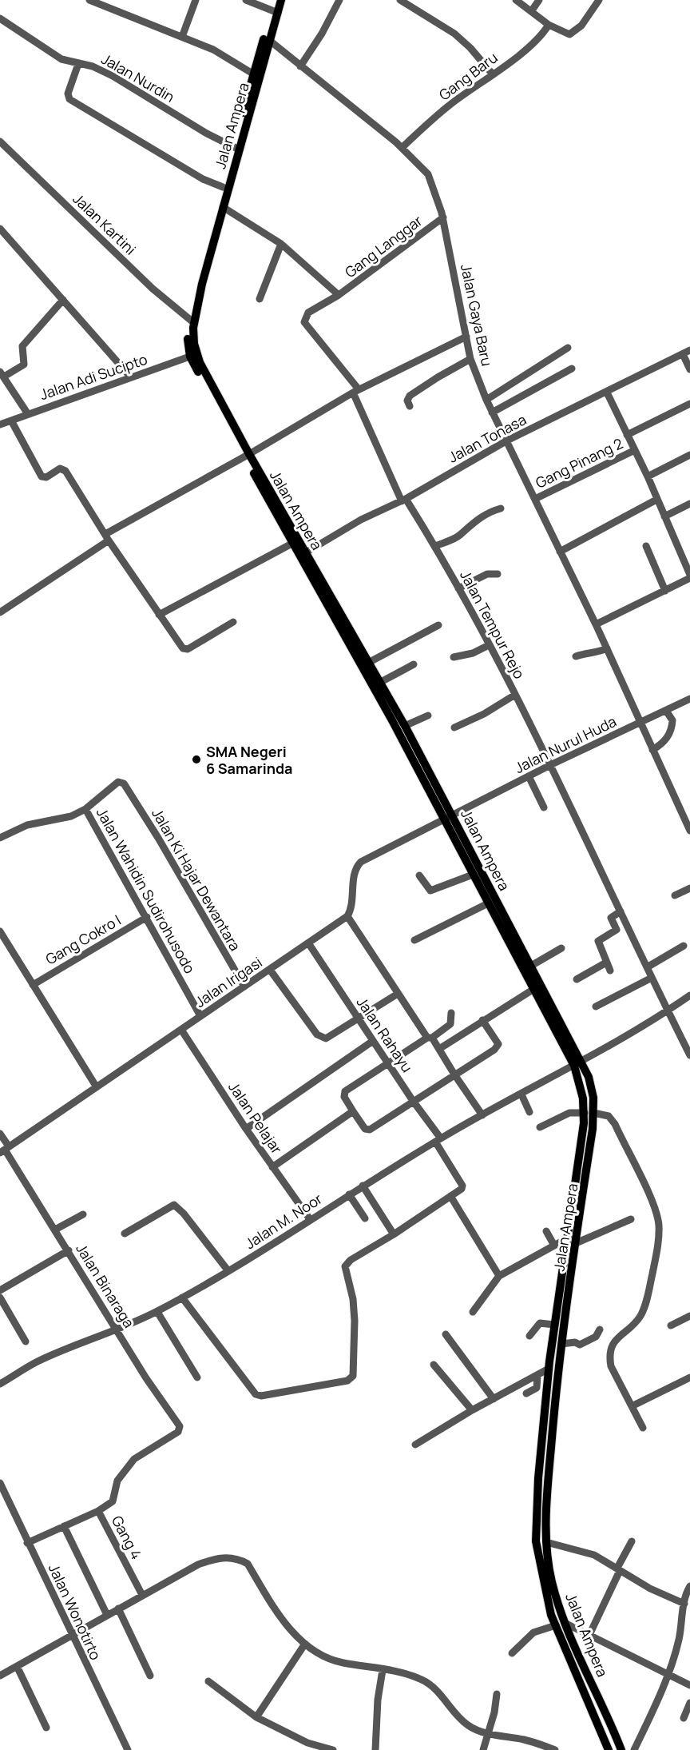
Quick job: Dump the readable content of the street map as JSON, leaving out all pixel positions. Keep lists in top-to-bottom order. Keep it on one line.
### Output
{"streets":{"main road":["Jalan Ampera"],"street":["Gang Baru","Jalan Nurdin","Jalan Kartini","Gang Langgar","Jalan Gaya Baru","Jalan Adi Sucipto","Jalan Tonasa","Gang Pinang 2","Jalan Tempur Rejo","Jalan Nurul Huda","Jalan Ki Hajar Dewantara","Jalan Wahidin Sudirohusodo","Gang Cokro I","Jalan Irigasi","Jalan Rahayu","Jalan Pelajar","Jalan M. Noor","Jalan Binaraga","Gang 4","Jalan Wonotirto"]},"crossings":[["Gang Baru","Jalan Gaya Baru"],["Jalan Nurdin","Jalan Ampera"],["Jalan Ampera","Jalan Kartini"],["Jalan Ampera","Jalan Gaya Baru"],["Jalan Ampera","Jalan Adi Sucipto"],["Jalan Ampera","Jalan Tonasa"],["Jalan Ampera","Jalan Nurul Huda"],["Jalan Ampera","Jalan M. Noor"],["Gang Langgar","Jalan Gaya Baru"],["Gang Langgar","Jalan Tempur Rejo"],["Jalan Gaya Baru","Jalan Tonasa"],["Jalan Gaya Baru","Gang Pinang 2"],["Jalan Gaya Baru","Jalan Nurul Huda"],["Jalan Tonasa","Jalan Tempur Rejo"],["Jalan Tempur Rejo","Jalan Nurul Huda"],["Jalan Tempur Rejo","Jalan M. Noor"],["Jalan Ki Hajar Dewantara","Jalan Wahidin Sudirohusodo"],["Jalan Ki Hajar Dewantara","Jalan Irigasi"],["Jalan Wahidin Sudirohusodo","Gang Cokro I"],["Jalan Wahidin Sudirohusodo","Jalan Irigasi"],["Jalan Irigasi","Jalan Rahayu"],["Jalan Irigasi","Jalan Pelajar"],["Jalan Irigasi","Jalan Binaraga"],["Jalan Rahayu","Jalan M. Noor"],["Jalan Pelajar","Jalan M. Noor"],["Jalan M. Noor","Jalan Binaraga"],["Jalan Binaraga","Gang 4"],["Gang 4","Jalan Wonotirto"]],"places":["SMA Negeri 6 Samarinda"]}
